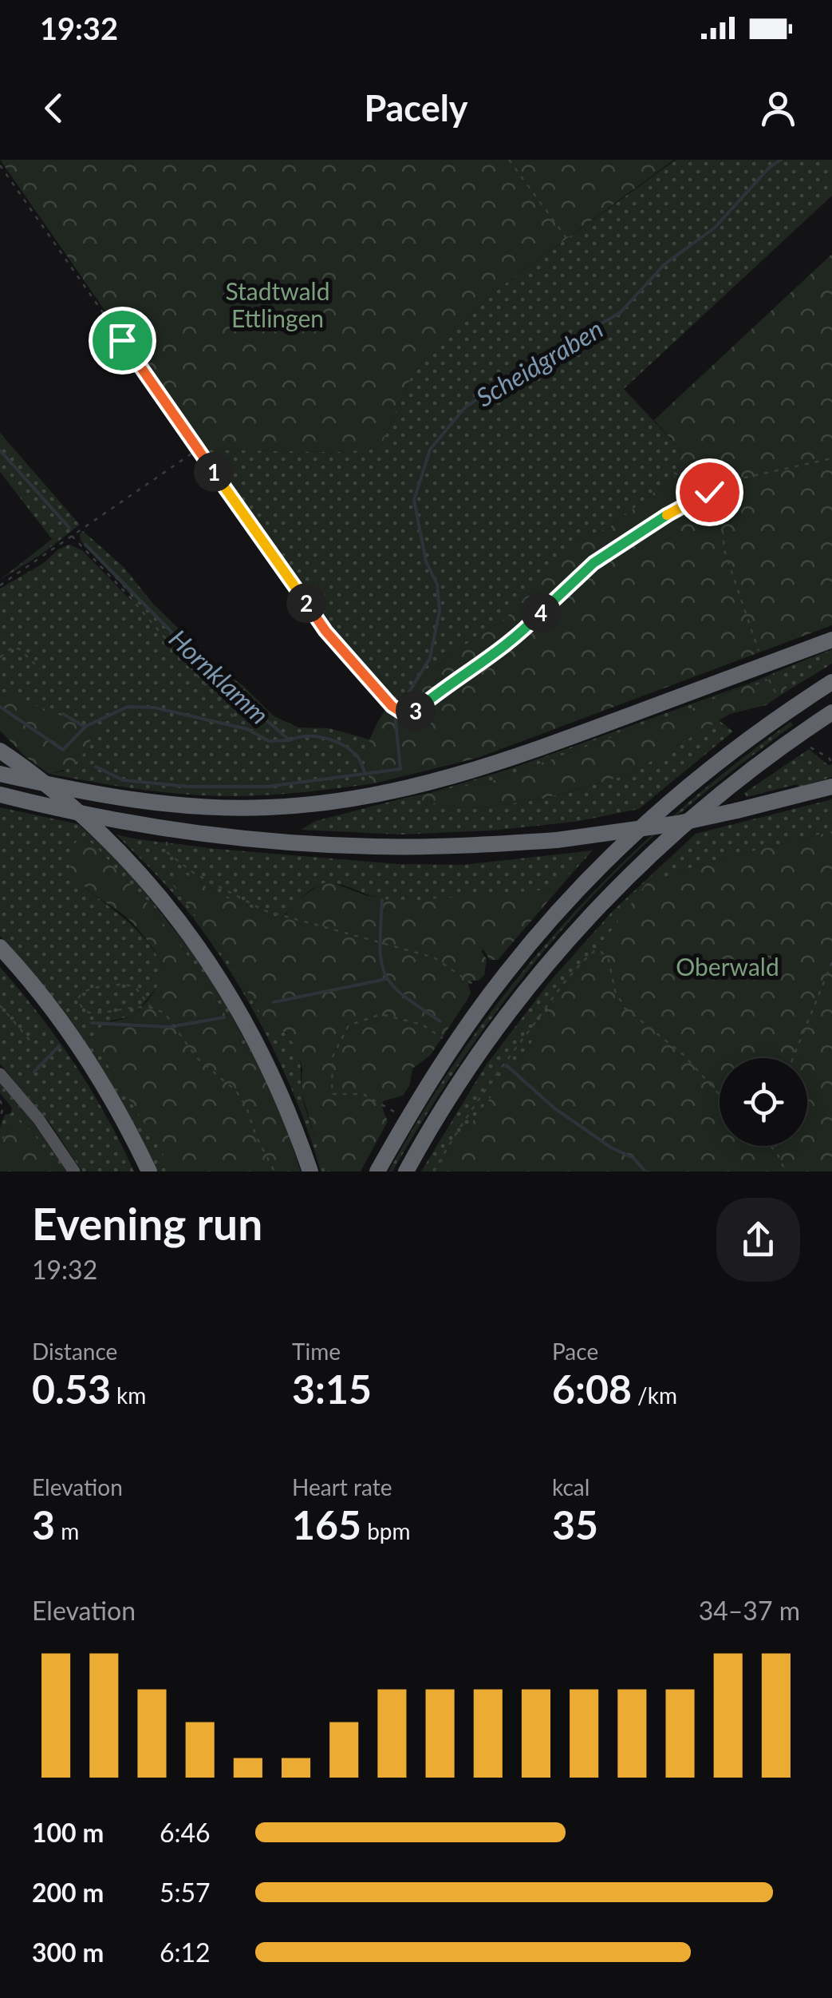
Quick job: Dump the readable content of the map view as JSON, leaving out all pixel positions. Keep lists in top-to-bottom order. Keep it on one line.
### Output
{"water":["Scheidgraben","Hornklamm"],"parks":["Stadtwald Ettlingen","Oberwald"],"page":{"status":"19:32","header":"Pacely","pins":["1","2","4","3"],"heading":["Evening run","19:32"],"stats":[["Distance","0.53 km"],["Time","3:15"],["Pace","6:08 /km"],["Elevation","3 m"],["Heart rate","165 bpm"],["kcal","35"]],"chart":["Elevation","34–37 m"],"list":[{"name":"100 m","note":"6:46"},{"name":"200 m","note":"5:57"},{"name":"300 m","note":"6:12"}]}}
